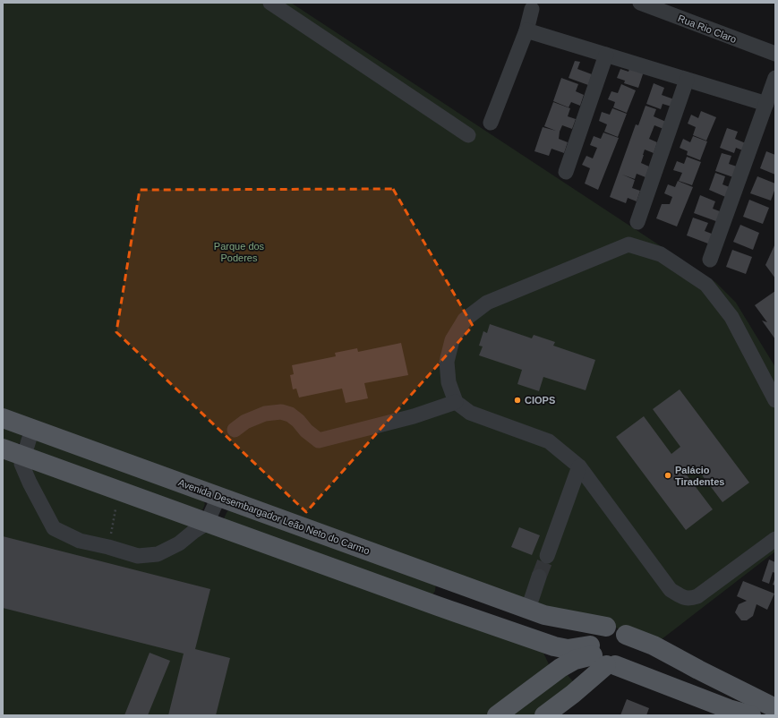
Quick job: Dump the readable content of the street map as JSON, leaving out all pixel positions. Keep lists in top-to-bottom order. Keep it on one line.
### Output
{"streets":{"main road":["Avenida Desembargador Leão Neto do Carmo"],"street":["Rua Rio Claro"]},"parks":["Parque dos Poderes"],"places":["CIOPS","Palácio Tiradentes"]}
